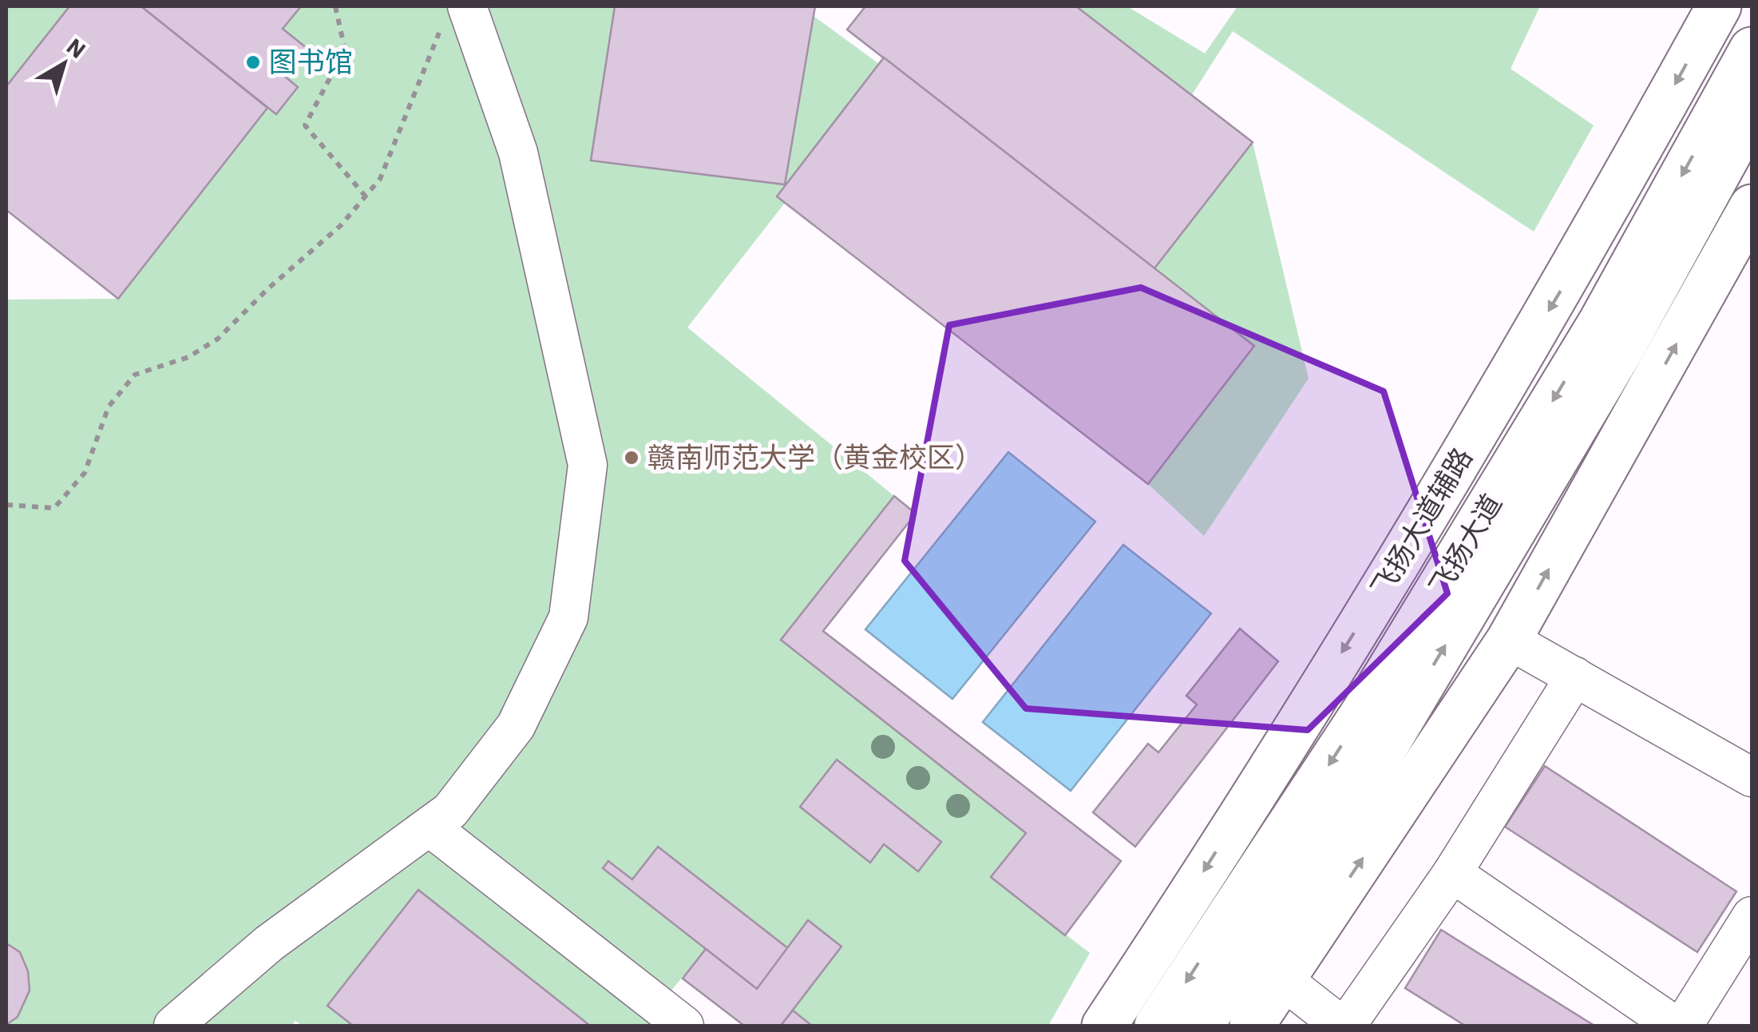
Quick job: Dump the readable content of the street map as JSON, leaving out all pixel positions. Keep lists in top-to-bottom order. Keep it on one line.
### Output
{"streets":{"street":["飞扬大道辅路","飞扬大道"]},"places":["图书馆","赣南师范大学（黄金校区）"],"north":"top right"}
